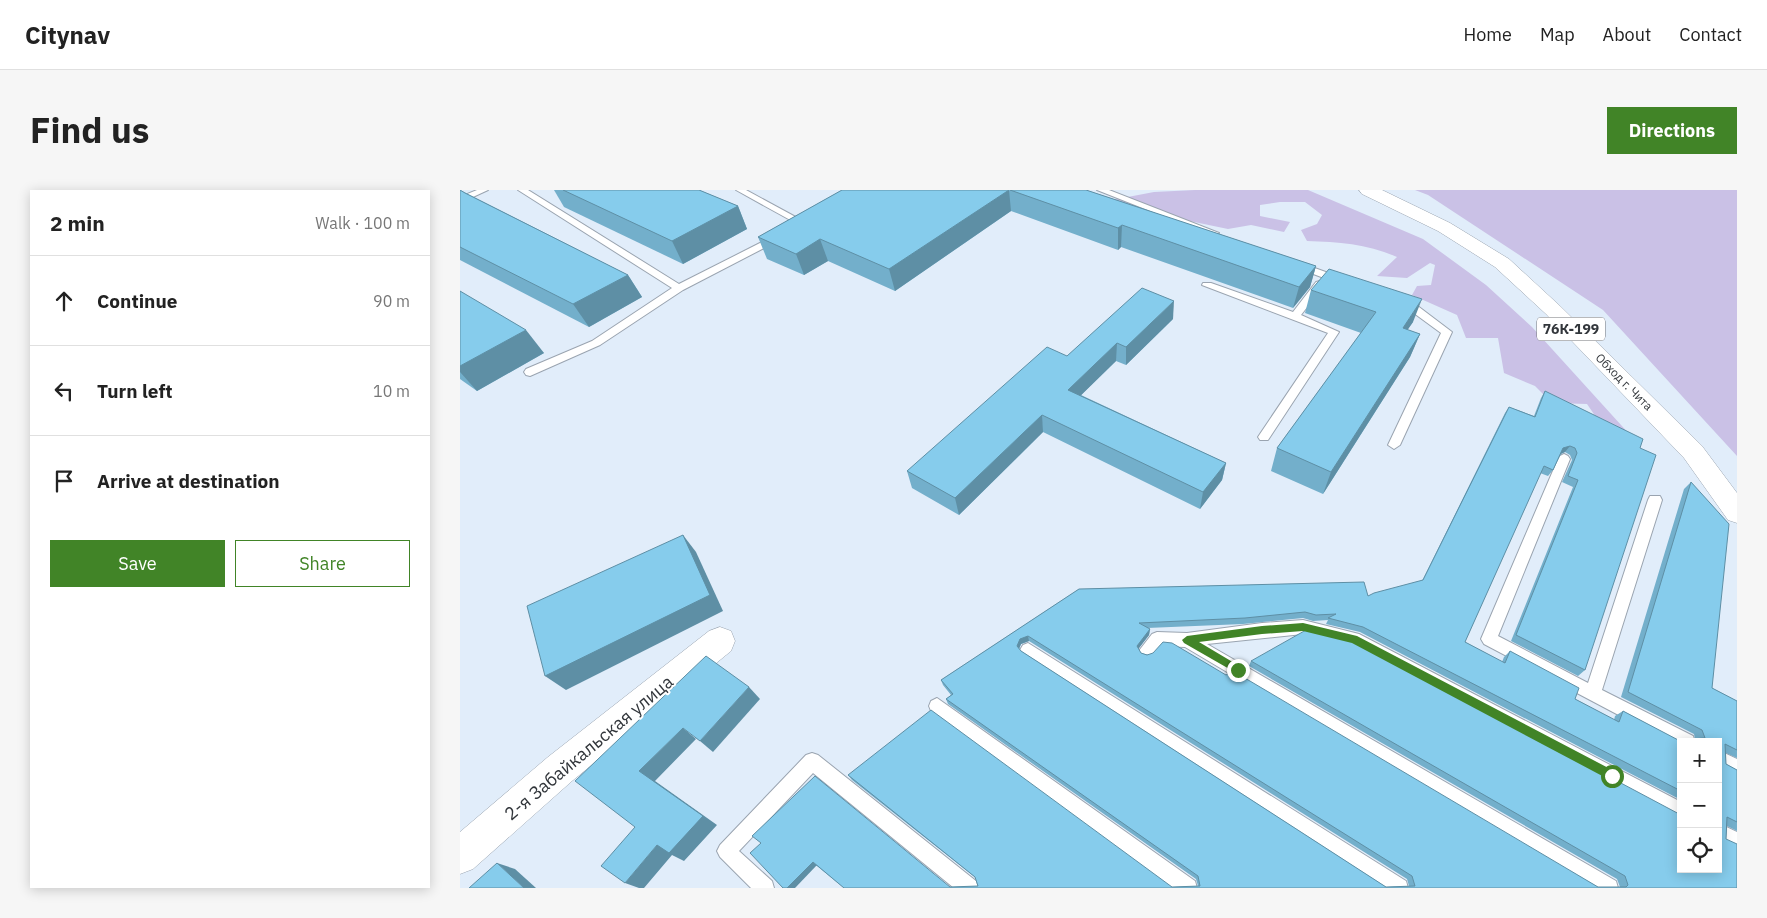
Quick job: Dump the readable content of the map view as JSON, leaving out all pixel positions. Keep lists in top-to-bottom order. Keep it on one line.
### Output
{"streets":{"main road":["76К-199","Обход г. Чита","2-я Забайкальская улица"]},"page":{"header":"Citynav","nav":["Home","Map","About","Contact"],"title":"Find us","buttons":["Directions",["Save","Share"]],"heading":["2 min","Walk · 100 m"],"list":[["Continue","90 m"],["Turn left","10 m"],"Arrive at destination"],"map_buttons":["+","−"]}}
